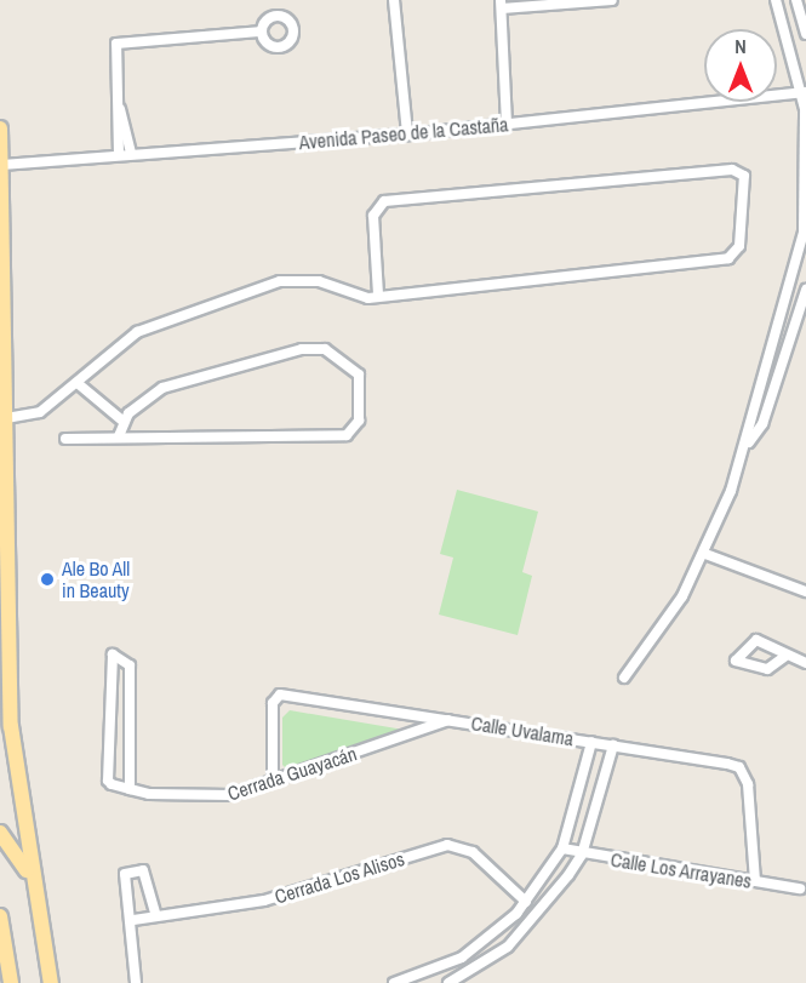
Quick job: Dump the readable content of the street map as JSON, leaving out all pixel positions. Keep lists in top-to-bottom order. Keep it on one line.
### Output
{"streets":{"street":["Avenida Paseo de la Castaña","Calle Uvalama","Cerrada Guayacán","Calle Los Arrayanes","Cerrada Los Alisos"]},"crossings":[["Calle Uvalama","Cerrada Guayacán"],["Calle Uvalama","Calle Los Arrayanes"]],"places":["Ale Bo All in Beauty"],"north":"top"}
